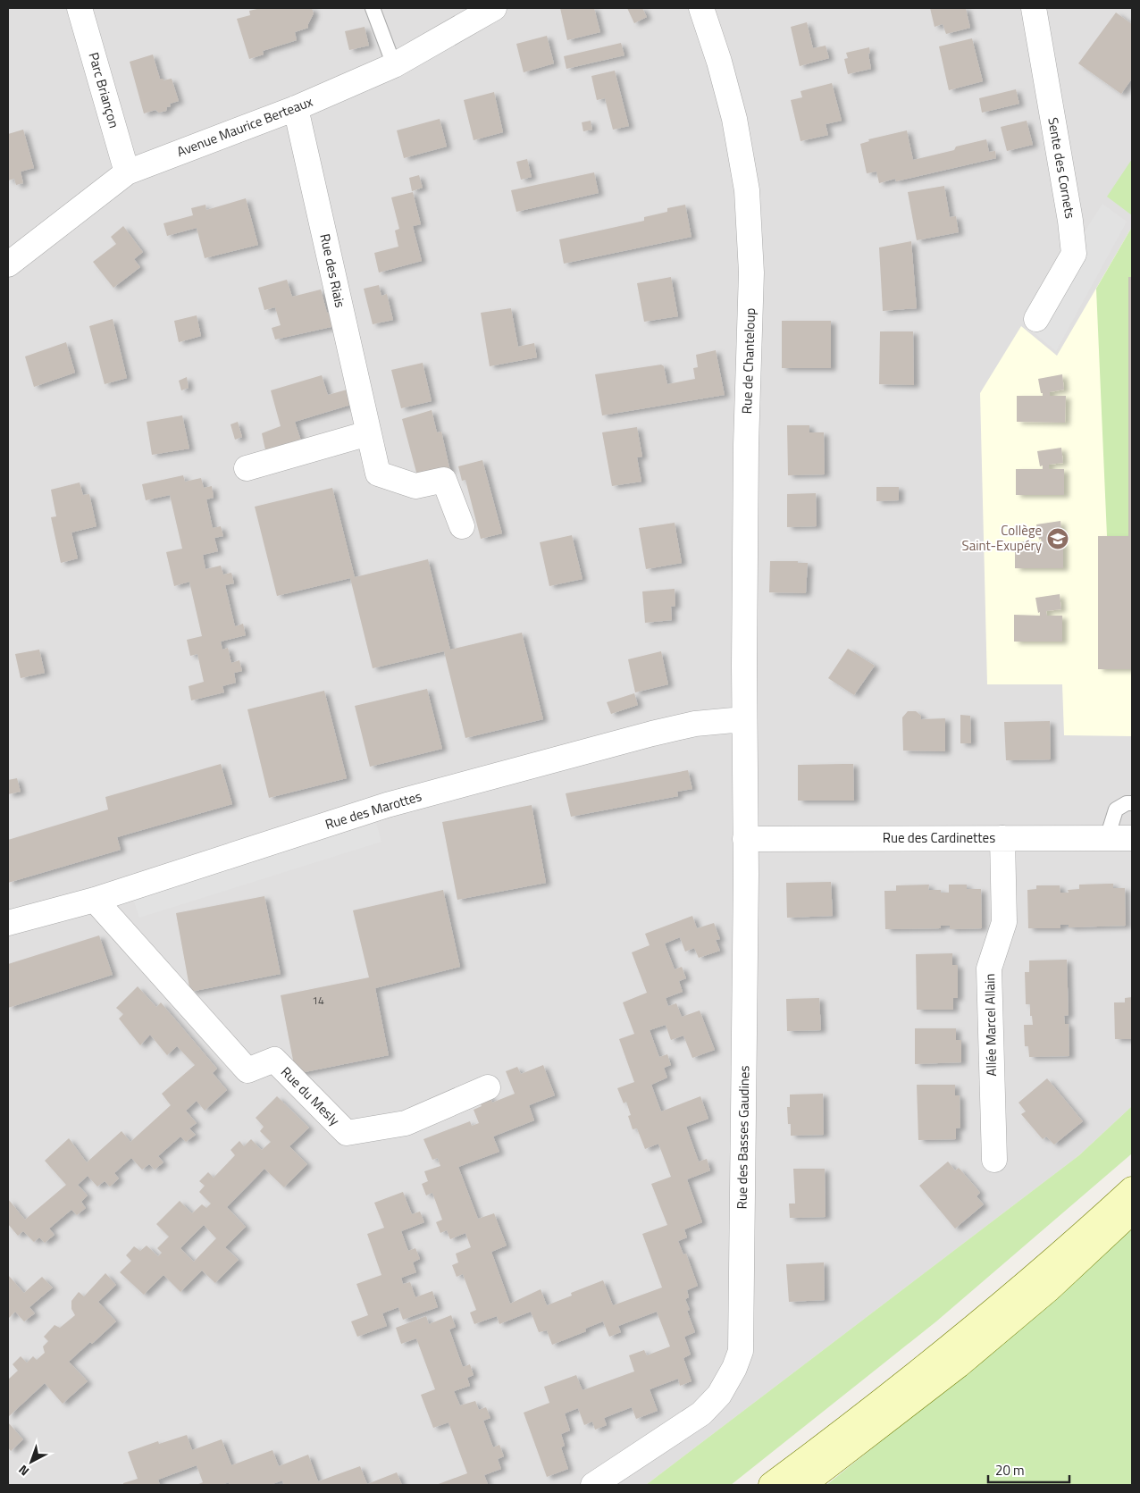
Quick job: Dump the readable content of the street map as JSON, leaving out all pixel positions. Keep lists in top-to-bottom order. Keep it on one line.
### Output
{"streets":{"street":["Parc Briançon","Avenue Maurice Berteaux","Sente des Cornets","Rue des Riais","Rue de Chanteloup","Rue des Marottes","Rue des Cardinettes","Allée Marcel Allain","Rue du Mesly","Rue des Basses Gaudines"]},"crossings":[["Parc Briançon","Avenue Maurice Berteaux"],["Avenue Maurice Berteaux","Rue des Riais"],["Rue de Chanteloup","Rue des Marottes"],["Rue de Chanteloup","Rue des Basses Gaudines"],["Rue des Marottes","Rue du Mesly"],["Rue des Marottes","Rue des Basses Gaudines"],["Rue des Cardinettes","Allée Marcel Allain"],["Rue des Cardinettes","Rue des Basses Gaudines"]],"places":{"school or university":["Collège Saint-Exupéry"]},"house_numbers":["14"],"scale_bar":"20 m","north":"bottom left"}
